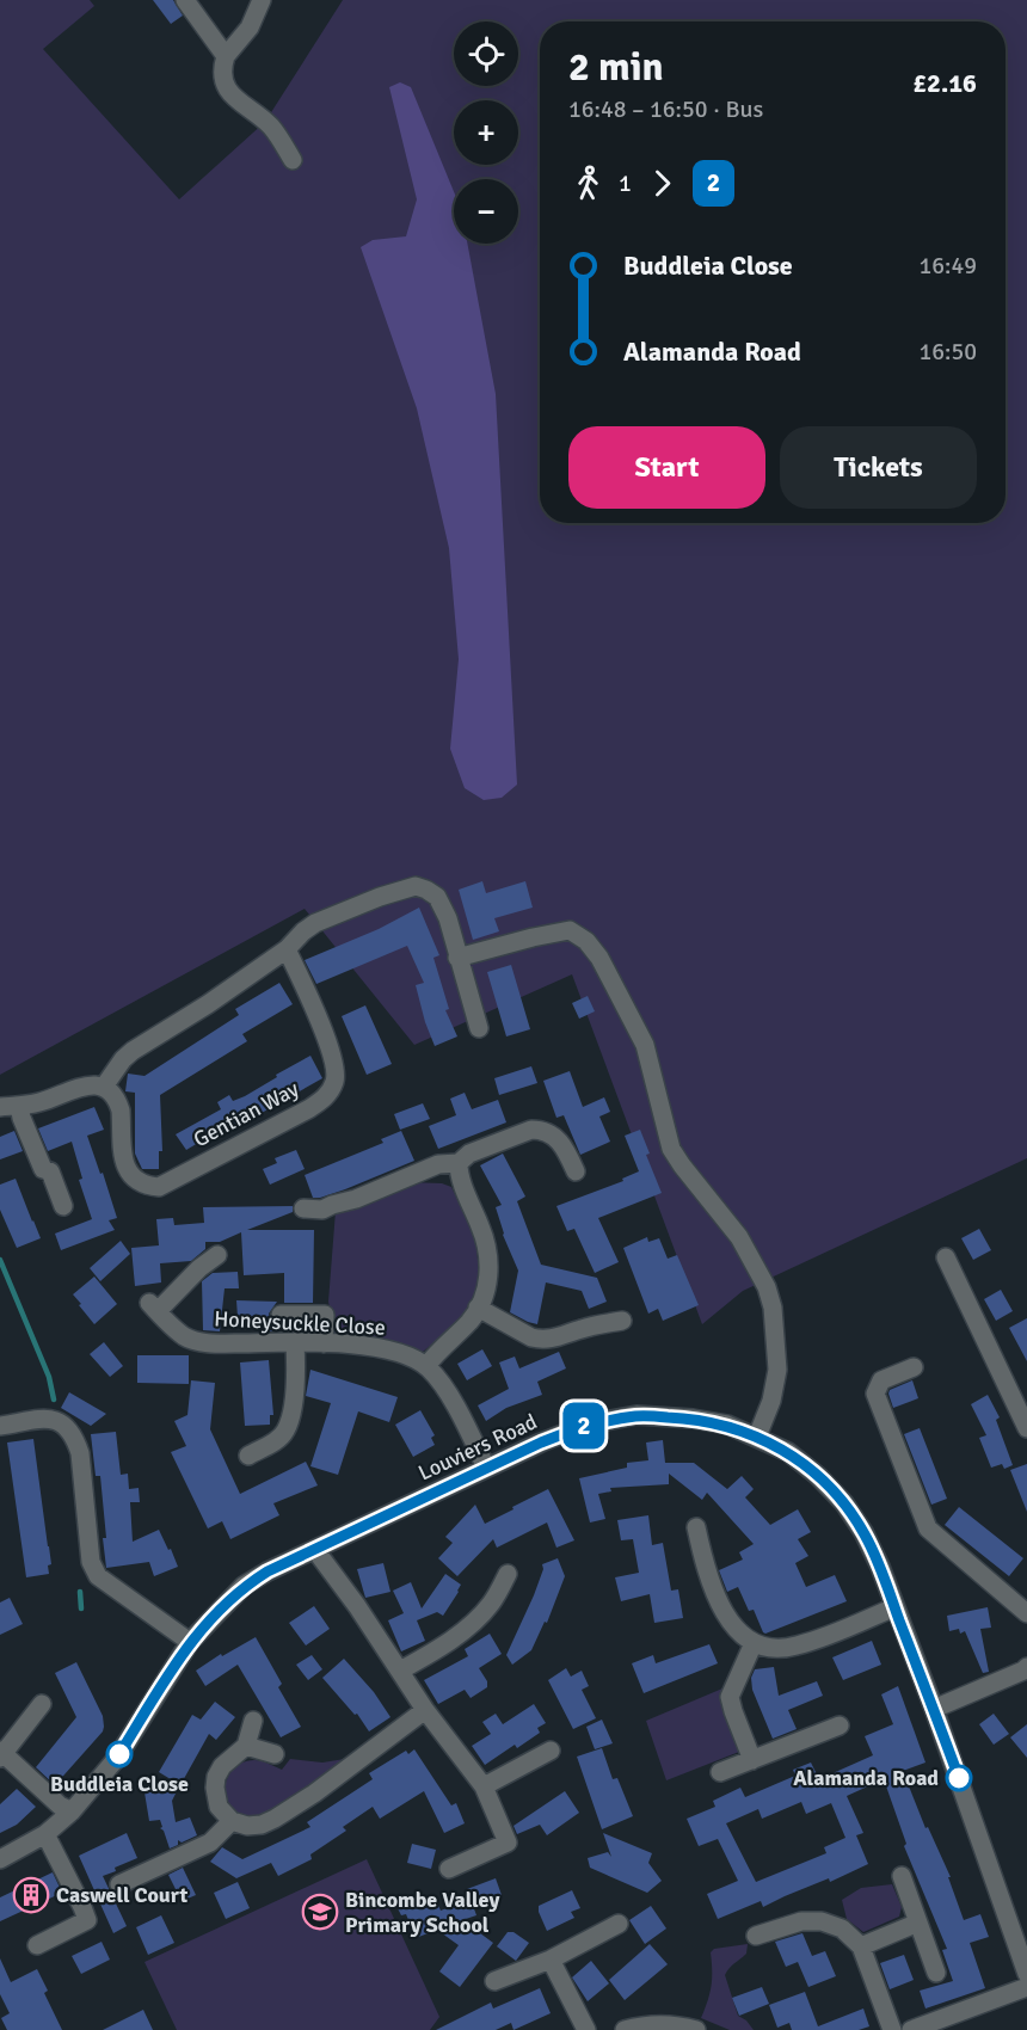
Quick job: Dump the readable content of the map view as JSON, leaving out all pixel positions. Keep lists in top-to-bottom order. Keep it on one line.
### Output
{"streets":{"street":["Gentian Way","Honeysuckle Close","Louviers Road"]},"places":{"other":["Buddleia Close","Alamanda Road"],"building":["Caswell Court"],"school or university":["Bincombe Valley Primary School"]},"lines":["bus line 2"],"page":{"on_map":"2","map_buttons":["+","−"],"heading":["2 min","16:48 – 16:50 · Bus","£2.16"],"legs":["1","2"],"list":[{"name":"Buddleia Close","value":"16:49"},{"name":"Alamanda Road","value":"16:50"}],"buttons":["Start","Tickets"]}}
